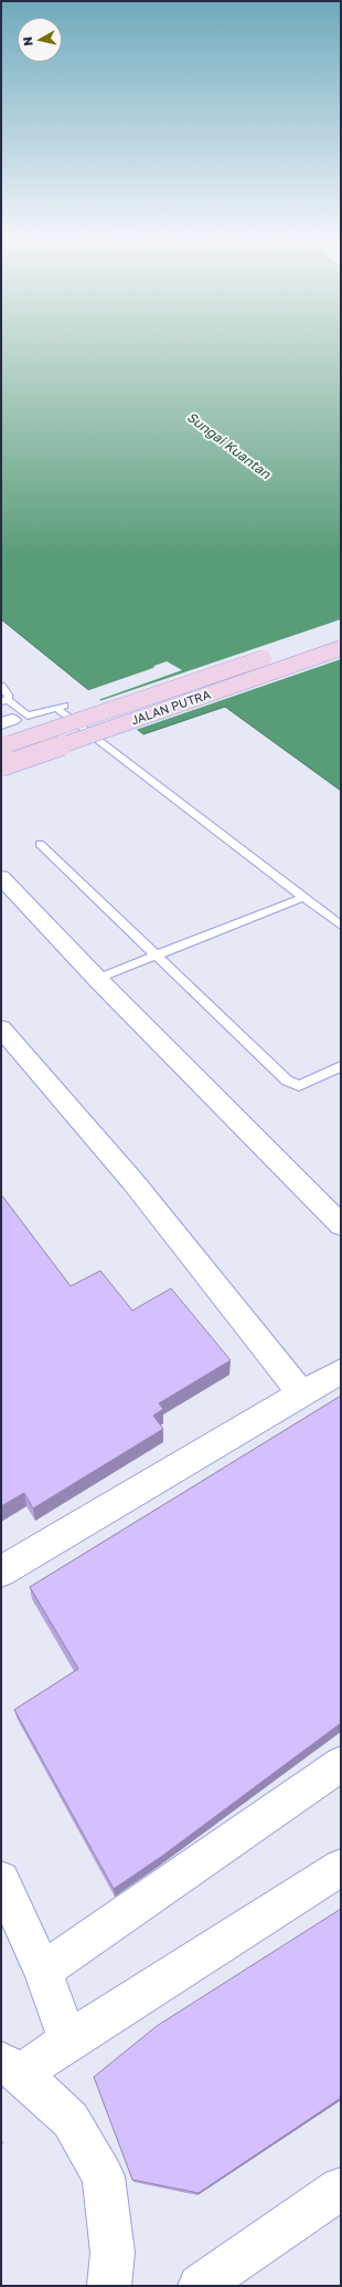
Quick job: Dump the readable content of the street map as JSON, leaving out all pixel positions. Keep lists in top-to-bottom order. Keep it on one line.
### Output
{"streets":{"main road":["JALAN PUTRA"]},"water":["Sungai Kuantan"],"north":"left"}
